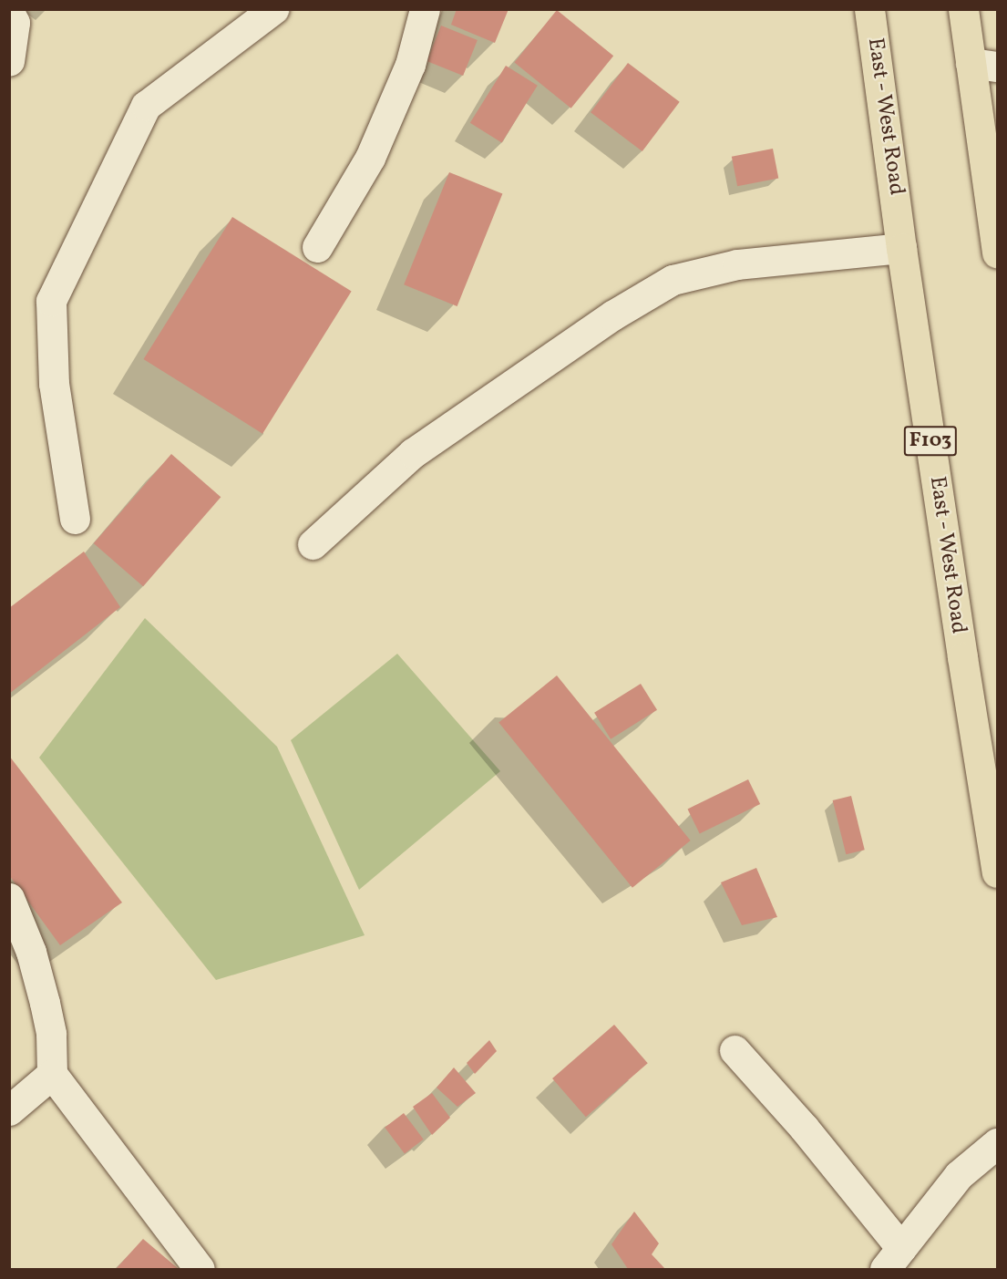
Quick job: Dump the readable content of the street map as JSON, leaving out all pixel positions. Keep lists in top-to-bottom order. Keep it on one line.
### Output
{"streets":{"main road":["East - West Road","F103"]}}
